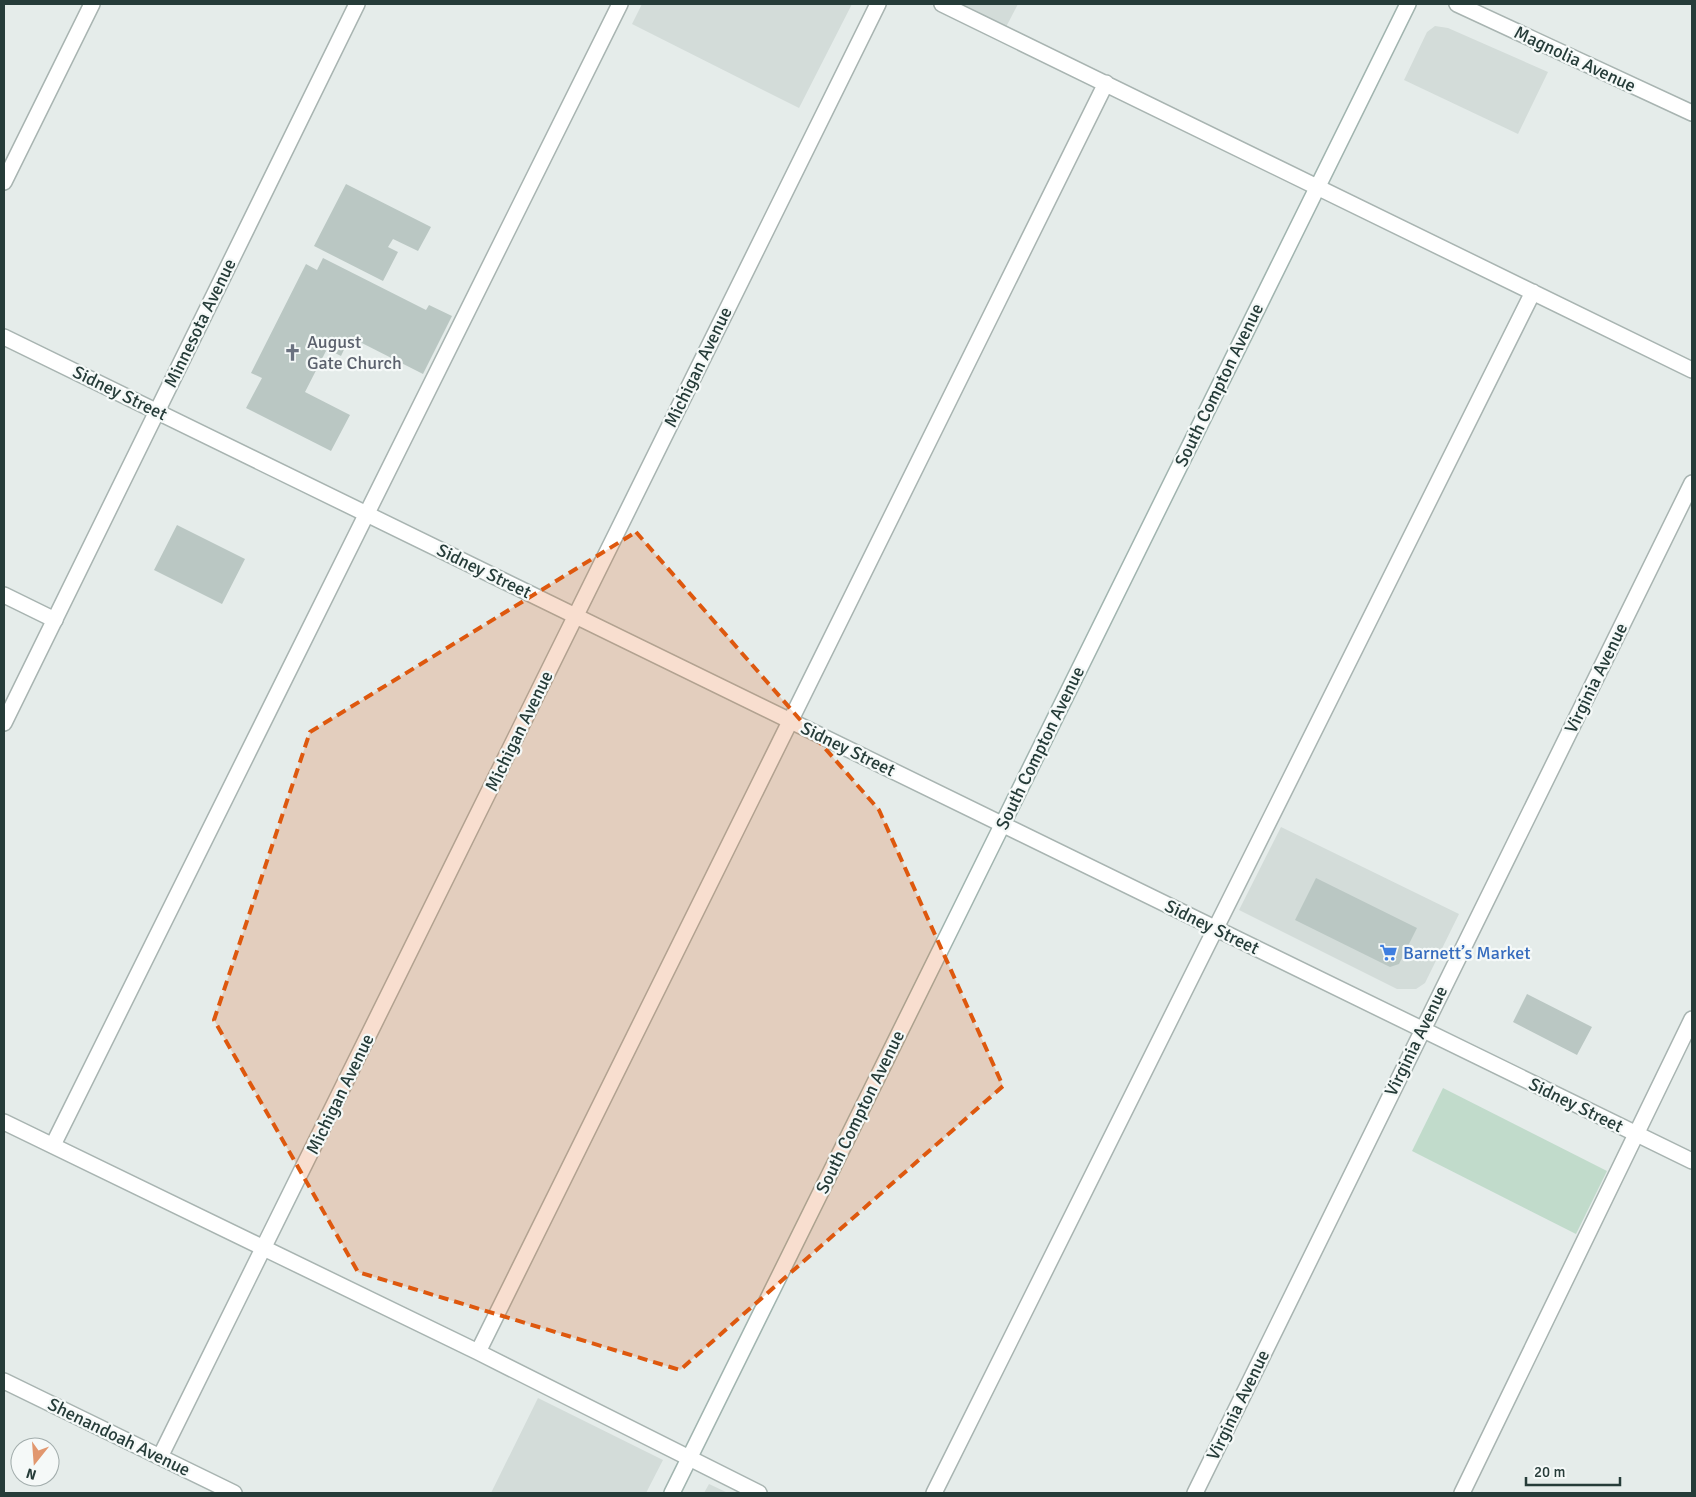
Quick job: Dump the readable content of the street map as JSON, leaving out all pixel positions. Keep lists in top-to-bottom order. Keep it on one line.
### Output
{"streets":{"street":["Magnolia Avenue","Minnesota Avenue","Michigan Avenue","South Compton Avenue","Sidney Street","Virginia Avenue","Shenandoah Avenue"]},"crossings":[["Minnesota Avenue","Sidney Street"],["Michigan Avenue","Sidney Street"],["Michigan Avenue","Shenandoah Avenue"],["South Compton Avenue","Sidney Street"],["Sidney Street","Virginia Avenue"]],"places":{"church":["August Gate Church"],"supermarket":["Barnett’s Market"]},"scale_bar":"20 m","north":"bottom"}
